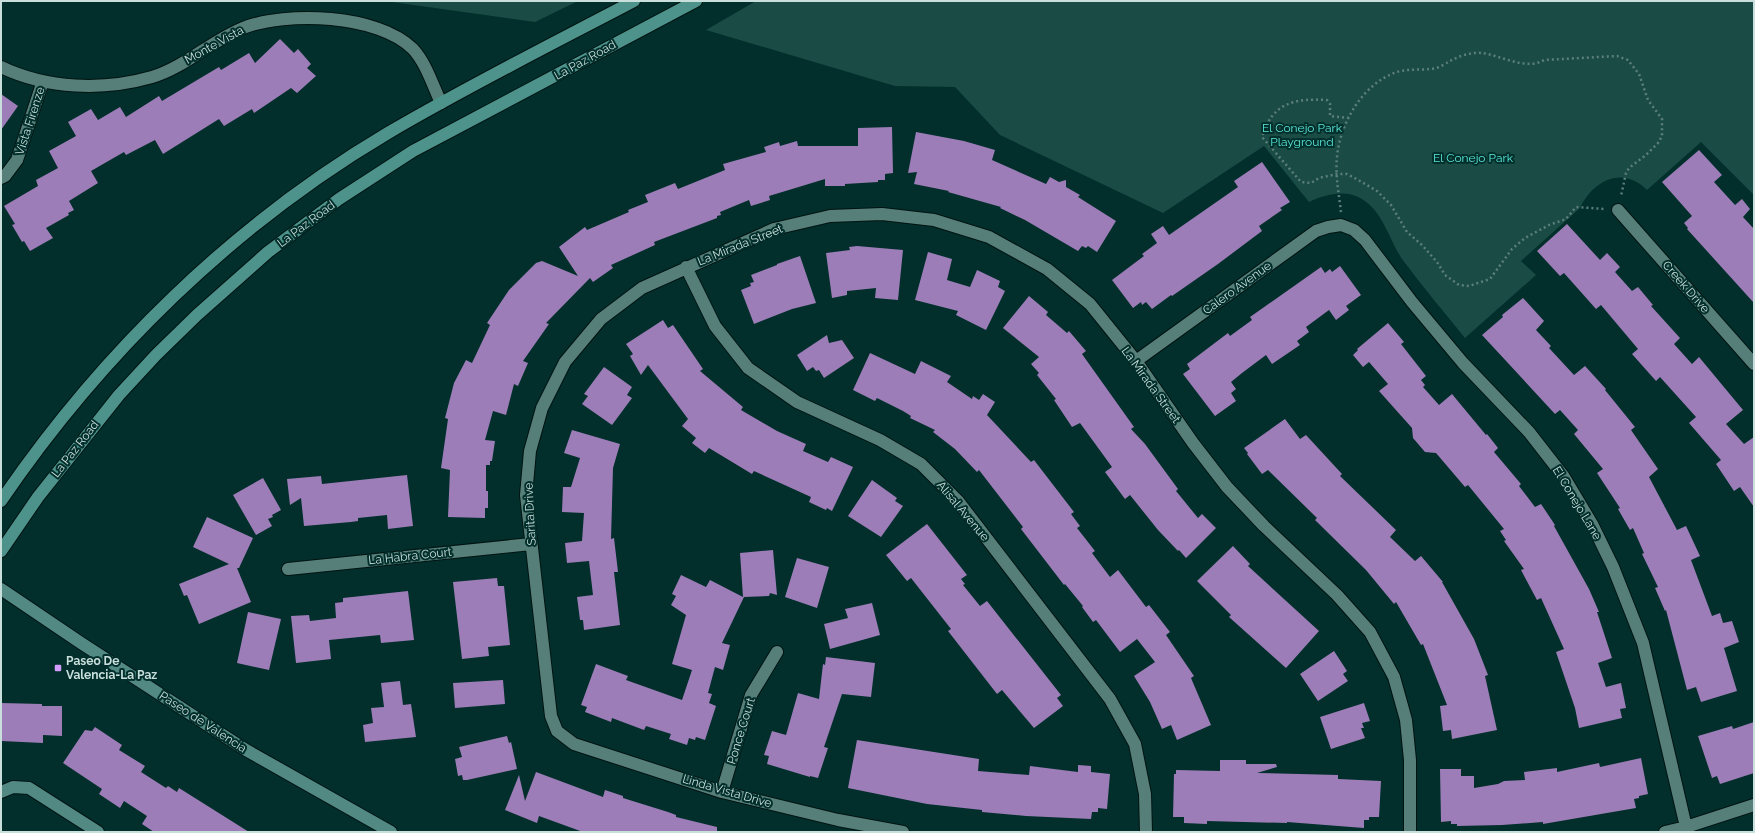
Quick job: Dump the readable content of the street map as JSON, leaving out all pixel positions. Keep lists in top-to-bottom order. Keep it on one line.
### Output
{"streets":{"main road":["La Paz Road","Paseo de Valencia"],"street":["Monte Vista","Vista Firenze","La Mirada Street","Creek Drive","Calero Avenue","El Conejo Lane","Alisal Avenue","Sarita Drive","La Habra Court","Ponce Court","Linda Vista Drive"]},"crossings":[["Monte Vista","Vista Firenze"],["La Mirada Street","Calero Avenue"],["La Mirada Street","Alisal Avenue"],["La Mirada Street","Sarita Drive"],["Calero Avenue","El Conejo Lane"],["Alisal Avenue","Sarita Drive"],["Sarita Drive","La Habra Court"],["Sarita Drive","Linda Vista Drive"],["Ponce Court","Linda Vista Drive"]],"parks":["El Conejo Park Playground","El Conejo Park"],"places":{"transit":["Paseo De Valencia-La Paz"]}}
